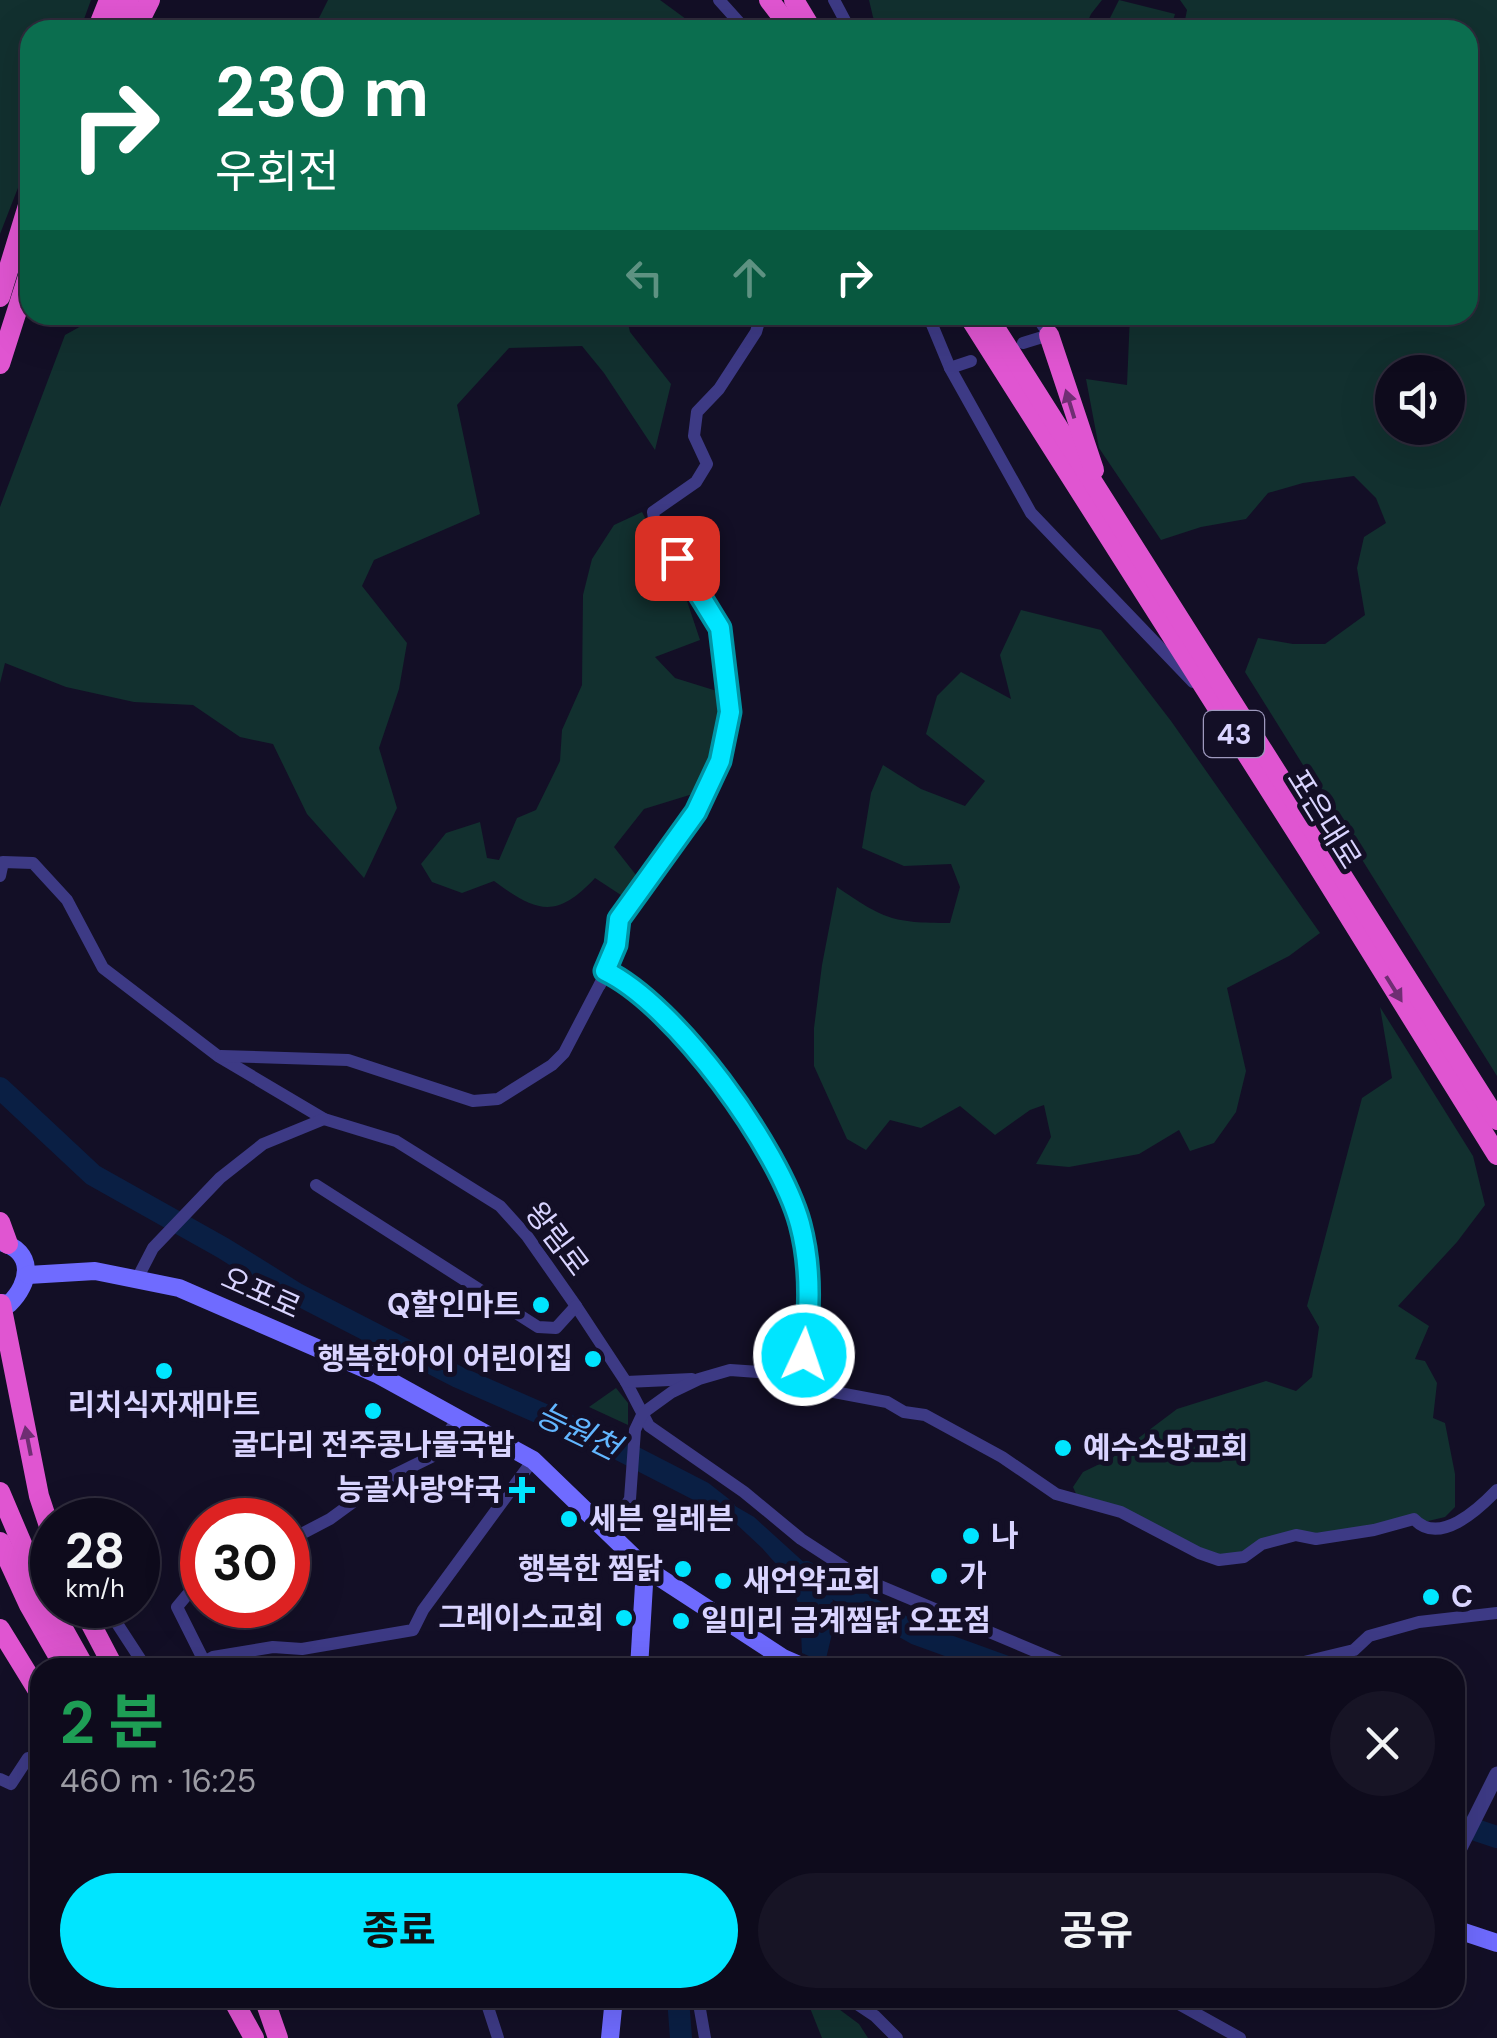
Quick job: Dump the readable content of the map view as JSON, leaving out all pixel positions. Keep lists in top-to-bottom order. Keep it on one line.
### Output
{"streets":{"highway":["43","포은대로"],"main road":["오포로"],"street":["왕림로"]},"water":["능원천"],"places":{"other":["Q할인마트","행복한아이 어린이집","리치식자재마트","굴다리 전주콩나물국밥","예수소망교회","세븐 일레븐","나","행복한 찜닭","가","새언약교회","C","그레이스교회","일미리 금계찜닭 오포점"],"health":["능골사랑약국"]},"page":{"turn":["230 m","우회전"],"speed":"28 km/h","limit":"30","heading":["2 분","460 m · 16:25"],"buttons":["종료","공유"]}}
